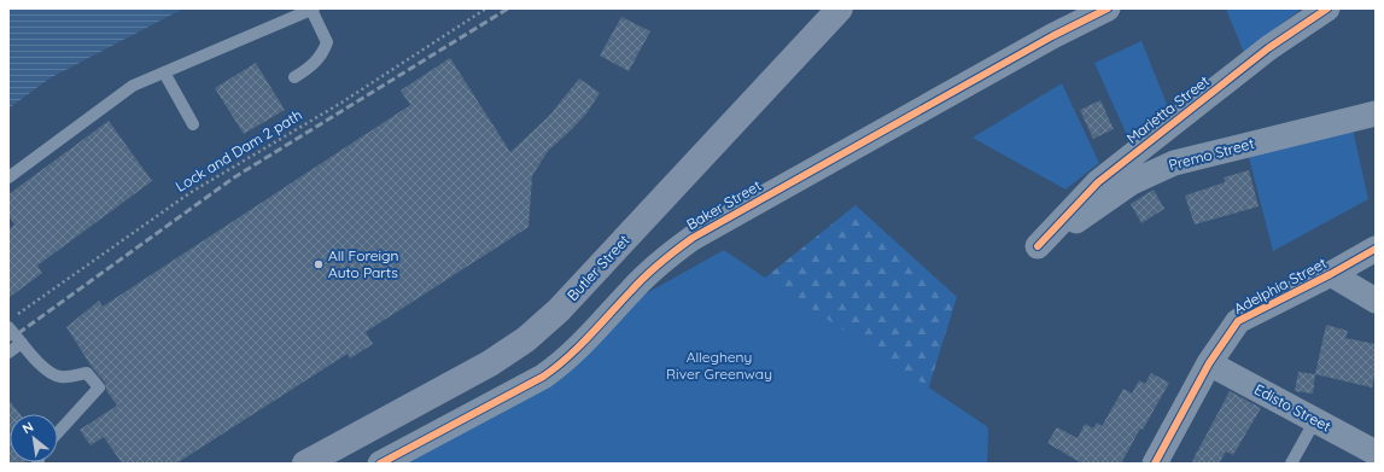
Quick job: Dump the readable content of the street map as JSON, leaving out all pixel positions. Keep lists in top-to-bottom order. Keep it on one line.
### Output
{"streets":{"highway":["Butler Street"],"street":["Marietta Street","Premo Street","Baker Street","Adelphia Street","Edisto Street"],"path":["Lock and Dam 2 path"]},"crossings":[["Marietta Street","Premo Street"],["Adelphia Street","Edisto Street"]],"parks":["Allegheny River Greenway"],"places":["All Foreign Auto Parts"],"north":"top left"}
